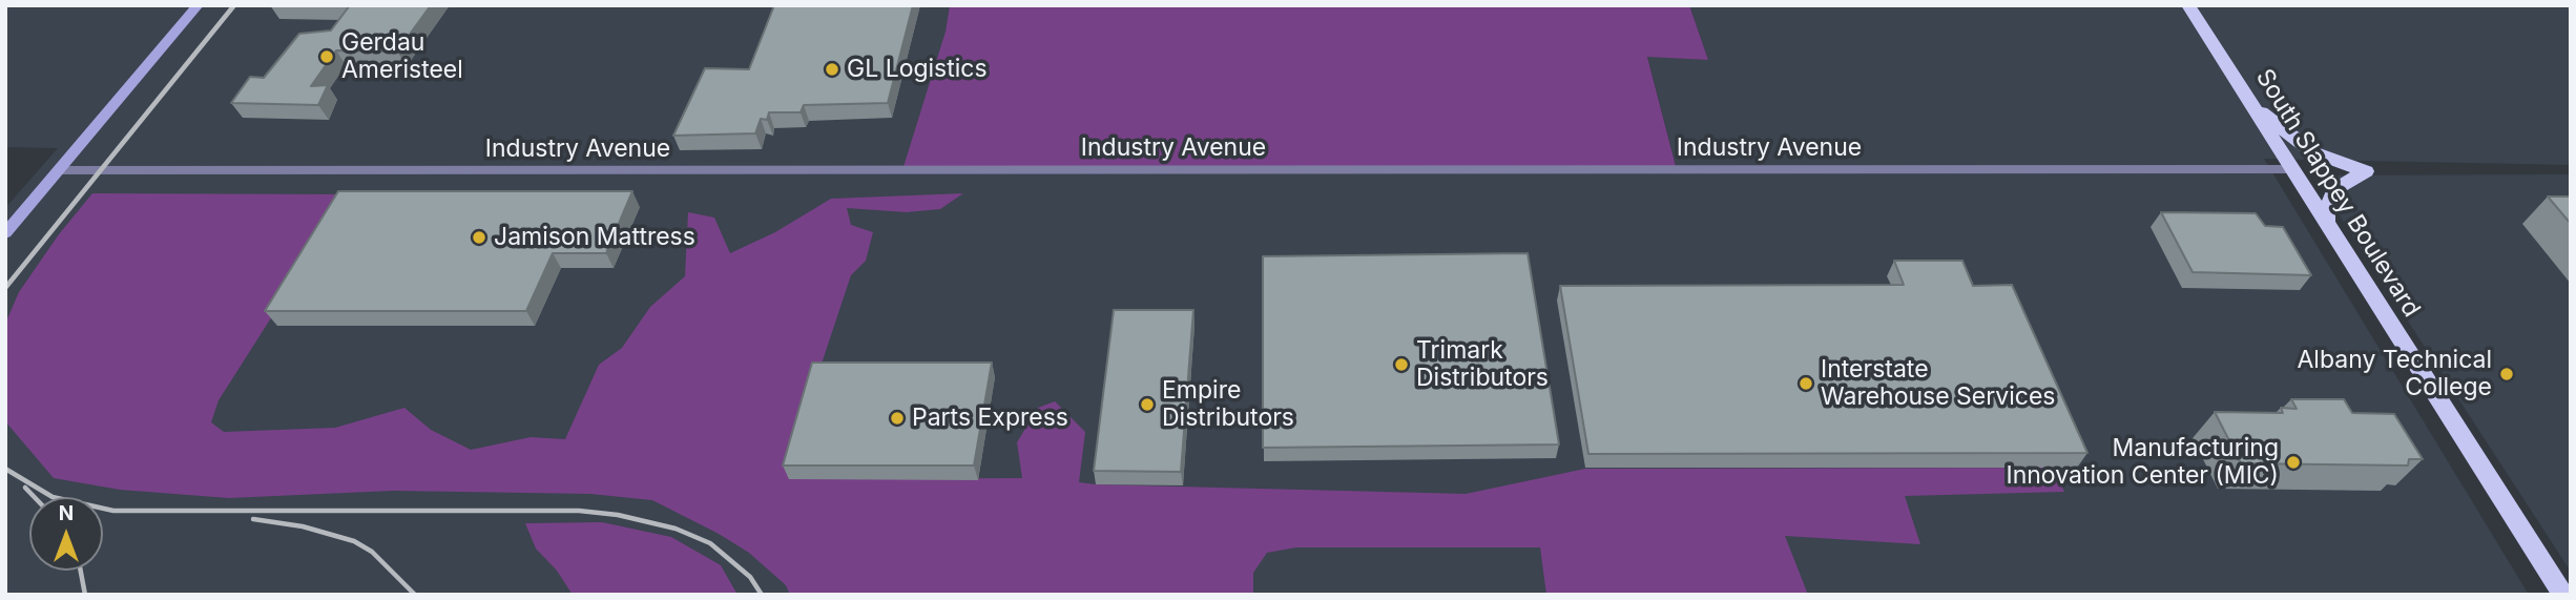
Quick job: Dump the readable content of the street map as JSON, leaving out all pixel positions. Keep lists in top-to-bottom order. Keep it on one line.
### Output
{"streets":{"main road":["South Slappey Boulevard"],"street":["Industry Avenue"]},"crossings":[["Industry Avenue","South Slappey Boulevard"]],"places":["Gerdau Ameristeel","GL Logistics","Jamison Mattress","Trimark Distributors","Albany Technical College","Interstate Warehouse Services","Empire Distributors","Parts Express","Manufacturing Innovation Center (MIC)"],"north":"top"}
